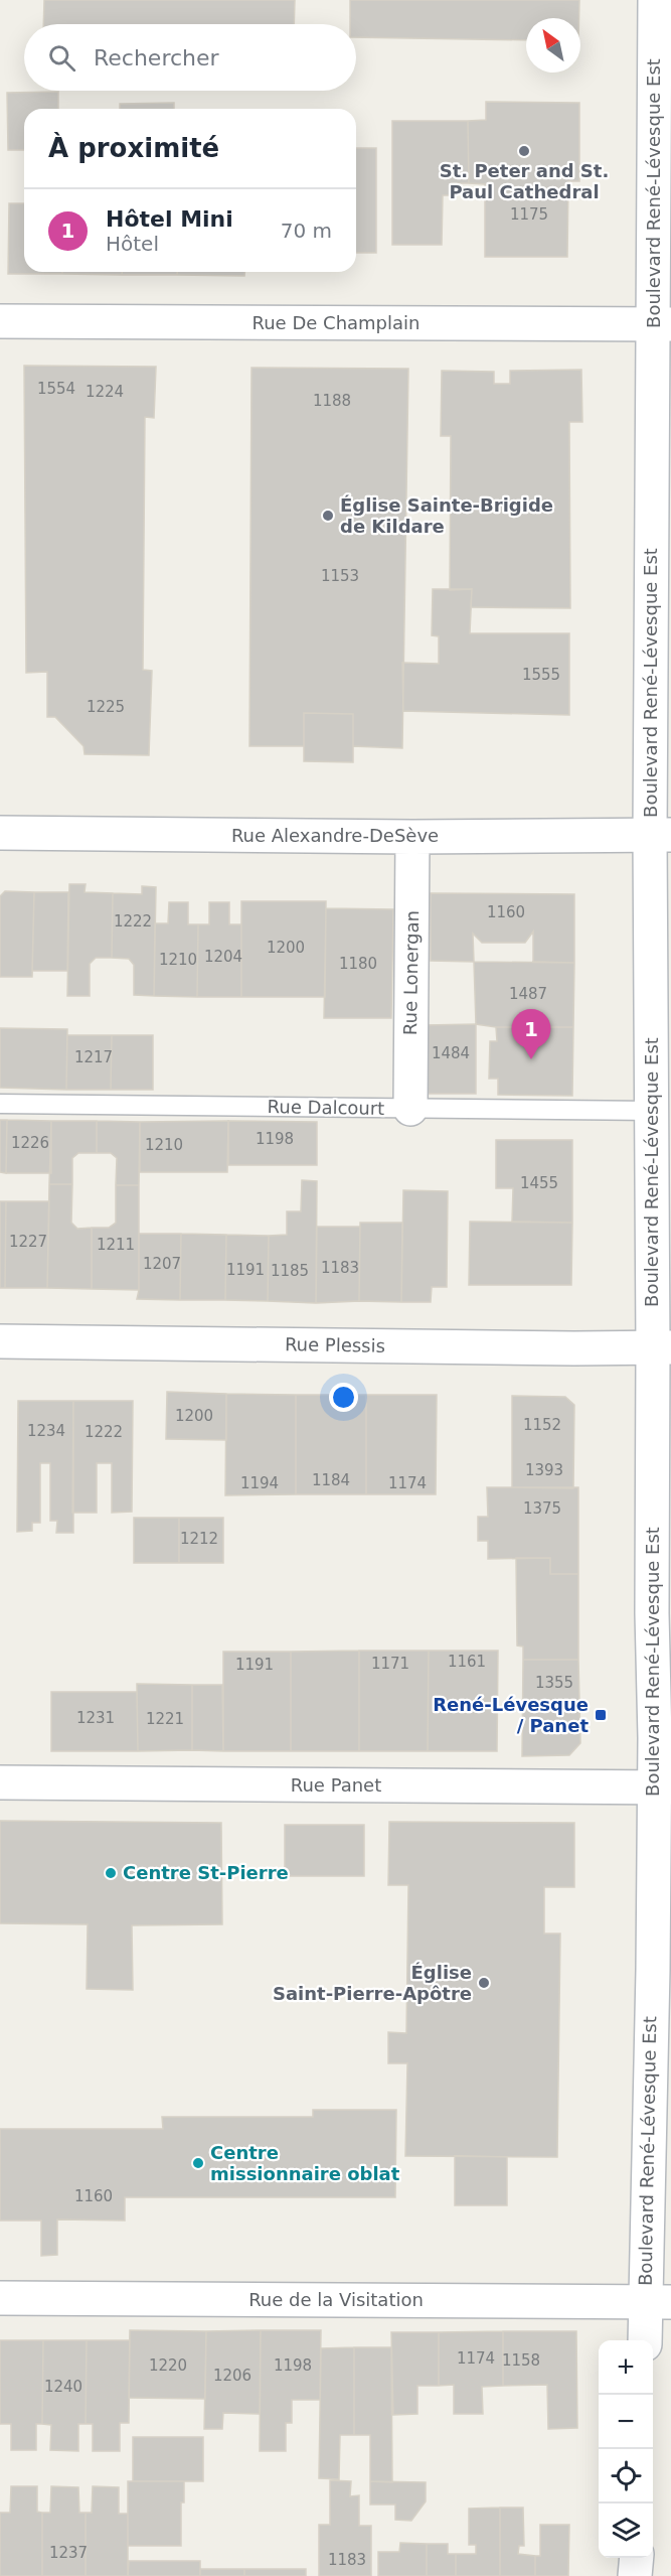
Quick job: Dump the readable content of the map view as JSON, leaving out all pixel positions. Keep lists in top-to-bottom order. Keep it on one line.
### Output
{"streets":{"street":["Boulevard René-Lévesque Est","Rue De Champlain","Rue Alexandre-DeSève","Rue Lonergan","Rue Plessis","Rue Panet","Rue de la Visitation"],"lane":["Rue Dalcourt"]},"crossings":[["Boulevard René-Lévesque Est","Rue De Champlain"],["Boulevard René-Lévesque Est","Rue Alexandre-DeSève"],["Boulevard René-Lévesque Est","Rue Dalcourt"],["Boulevard René-Lévesque Est","Rue Plessis"],["Boulevard René-Lévesque Est","Rue Panet"],["Boulevard René-Lévesque Est","Rue de la Visitation"],["Rue Alexandre-DeSève","Rue Lonergan"],["Rue Lonergan","Rue Dalcourt"]],"places":{"other":["St. Peter and St. Paul Cathedral","Église Sainte-Brigide de Kildare","Centre St-Pierre","Église Saint-Pierre-Apôtre","Centre missionnaire oblat"],"transit":["René-Lévesque / Panet"]},"house_numbers":["1175","1554","1224","1188","1153","1555","1225","1160","1222","1200","1204","1210","1180","1487","1484","1217","1198","1226","1210","1455","1227","1211","1207","1183","1191","1185","1200","1152","1234","1222","1393","1184","1194","1174","1375","1212","1161","1171","1191","1355","1231","1221","1160","1174","1158","1220","1198","1206","1240","1237","1183"],"north":"top left","page":{"search":"Rechercher","heading":"À proximité","list":[{"mark":"1","name":"Hôtel Mini","note":"Hôtel","value":"70 m"}],"pins":"1","map_buttons":["+","−"]}}
